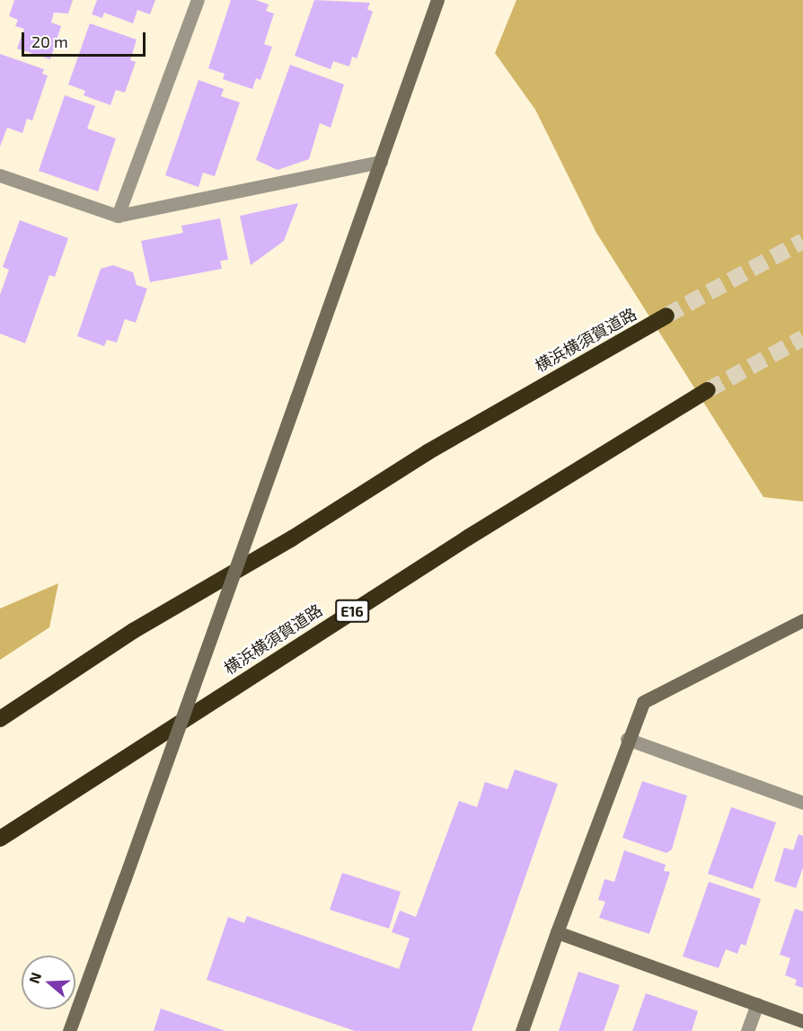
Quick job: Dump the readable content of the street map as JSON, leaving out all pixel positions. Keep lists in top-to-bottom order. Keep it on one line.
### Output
{"streets":{"highway":["横浜横須賀道路","E16"]},"scale_bar":"20 m","north":"left"}
